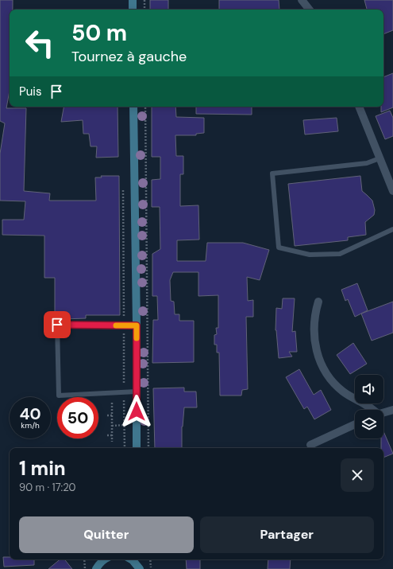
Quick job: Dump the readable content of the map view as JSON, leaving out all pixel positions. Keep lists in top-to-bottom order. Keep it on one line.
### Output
{"page":{"turn":["50 m","Tournez à gauche"],"then":"Puis","speed":"40 km/h","limit":"50","heading":["1 min","90 m · 17:20"],"buttons":["Quitter","Partager"]}}
